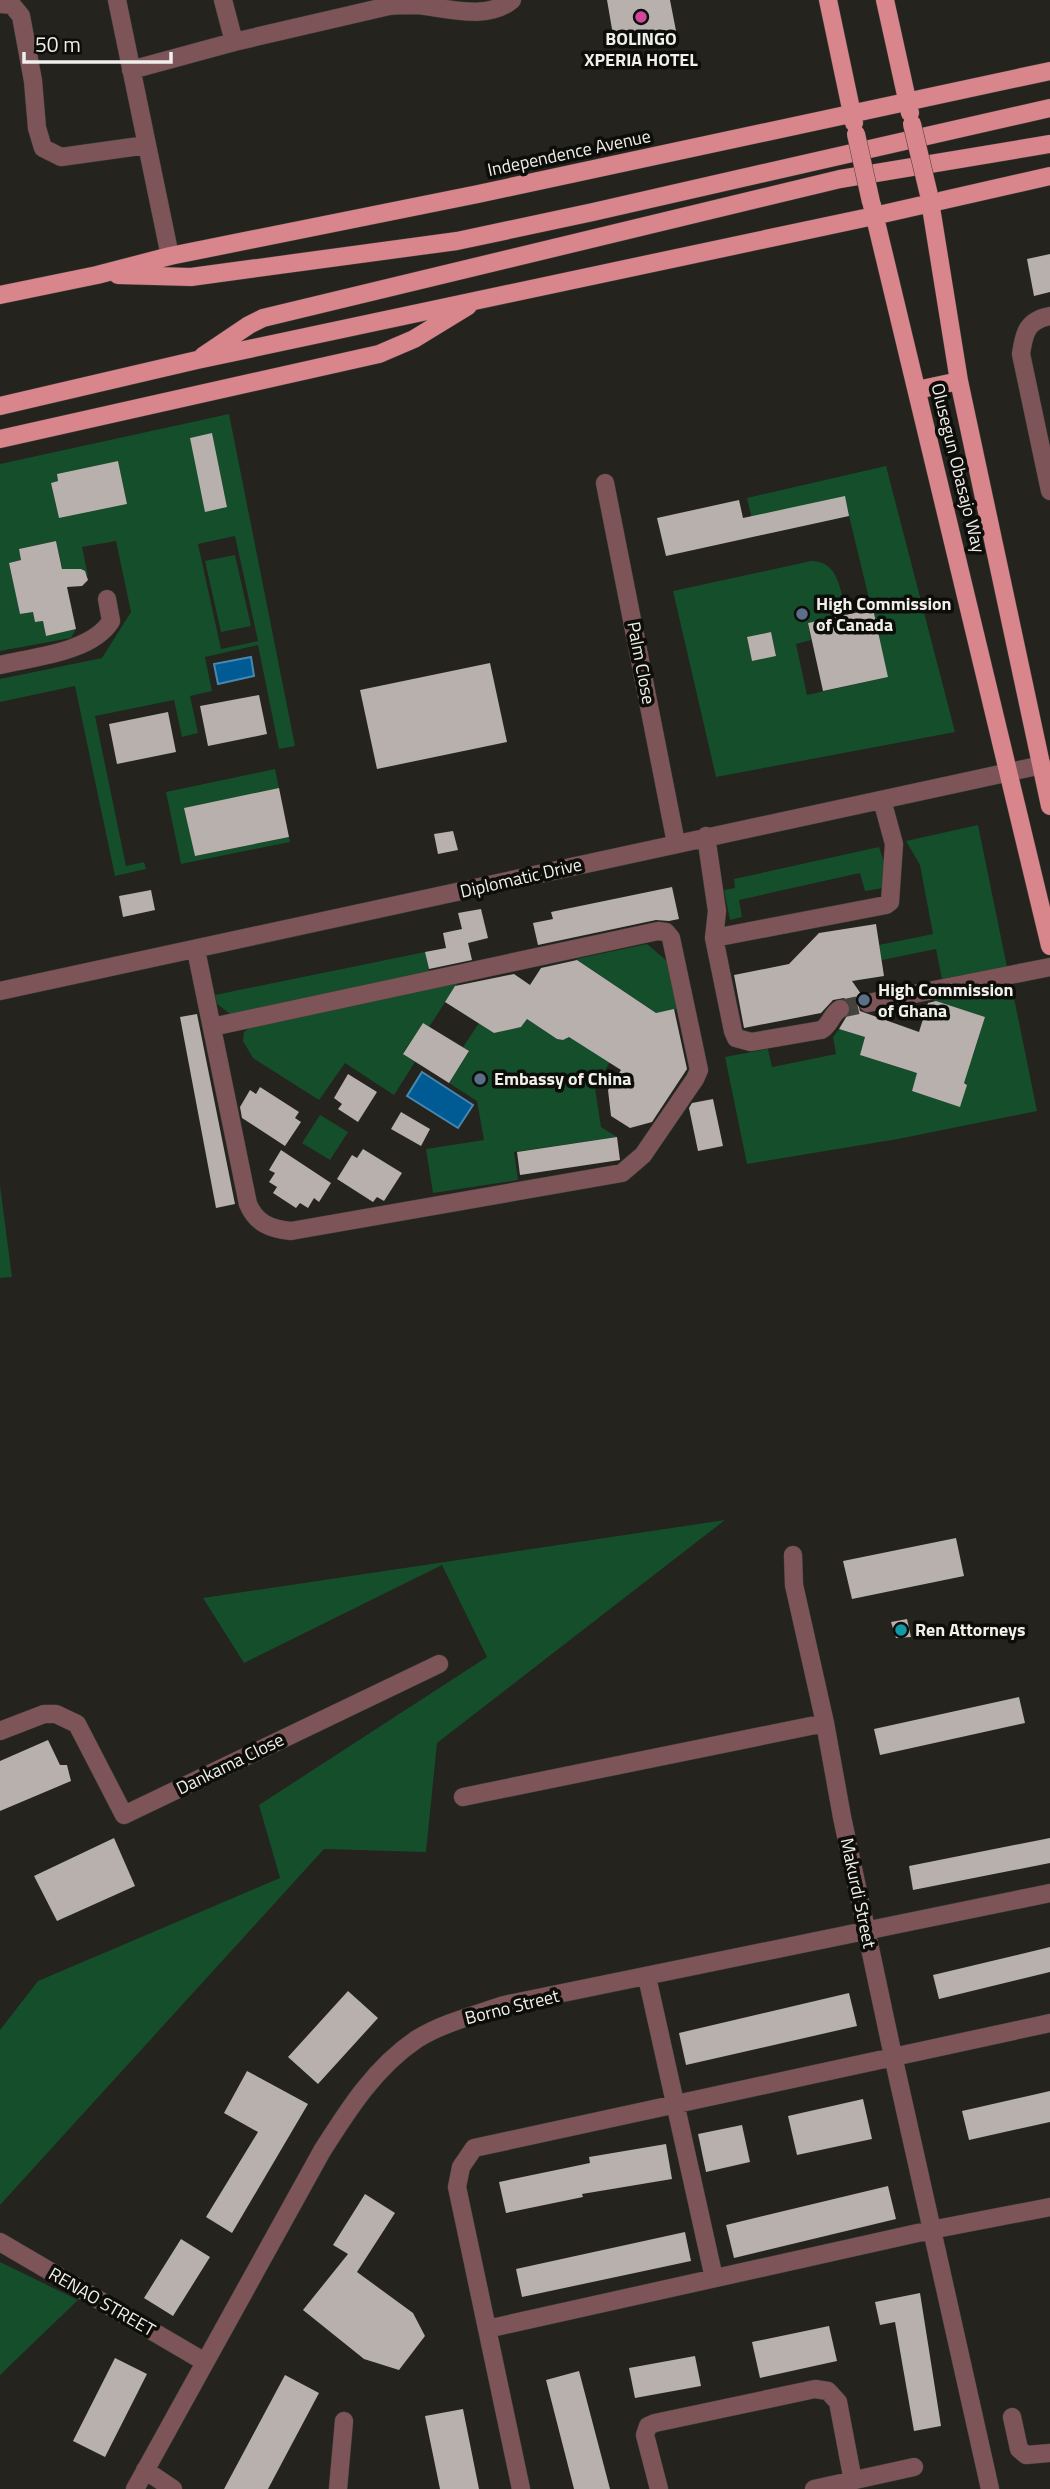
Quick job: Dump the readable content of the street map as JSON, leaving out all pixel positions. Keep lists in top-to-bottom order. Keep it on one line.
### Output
{"streets":{"main road":["Independence Avenue","Olusegun Obasajo Way"],"street":["Palm Close","Diplomatic Drive","Dankama Close","Makurdi Street","Borno Street","RENAO STREET"]},"crossings":[["Independence Avenue","Olusegun Obasajo Way"],["Olusegun Obasajo Way","Diplomatic Drive"],["Palm Close","Diplomatic Drive"],["Makurdi Street","Borno Street"],["Borno Street","RENAO STREET"]],"places":["BOLINGO XPERIA HOTEL","High Commission of Canada","High Commission of Ghana","Embassy of China","Ren Attorneys"],"scale_bar":"50 m"}
